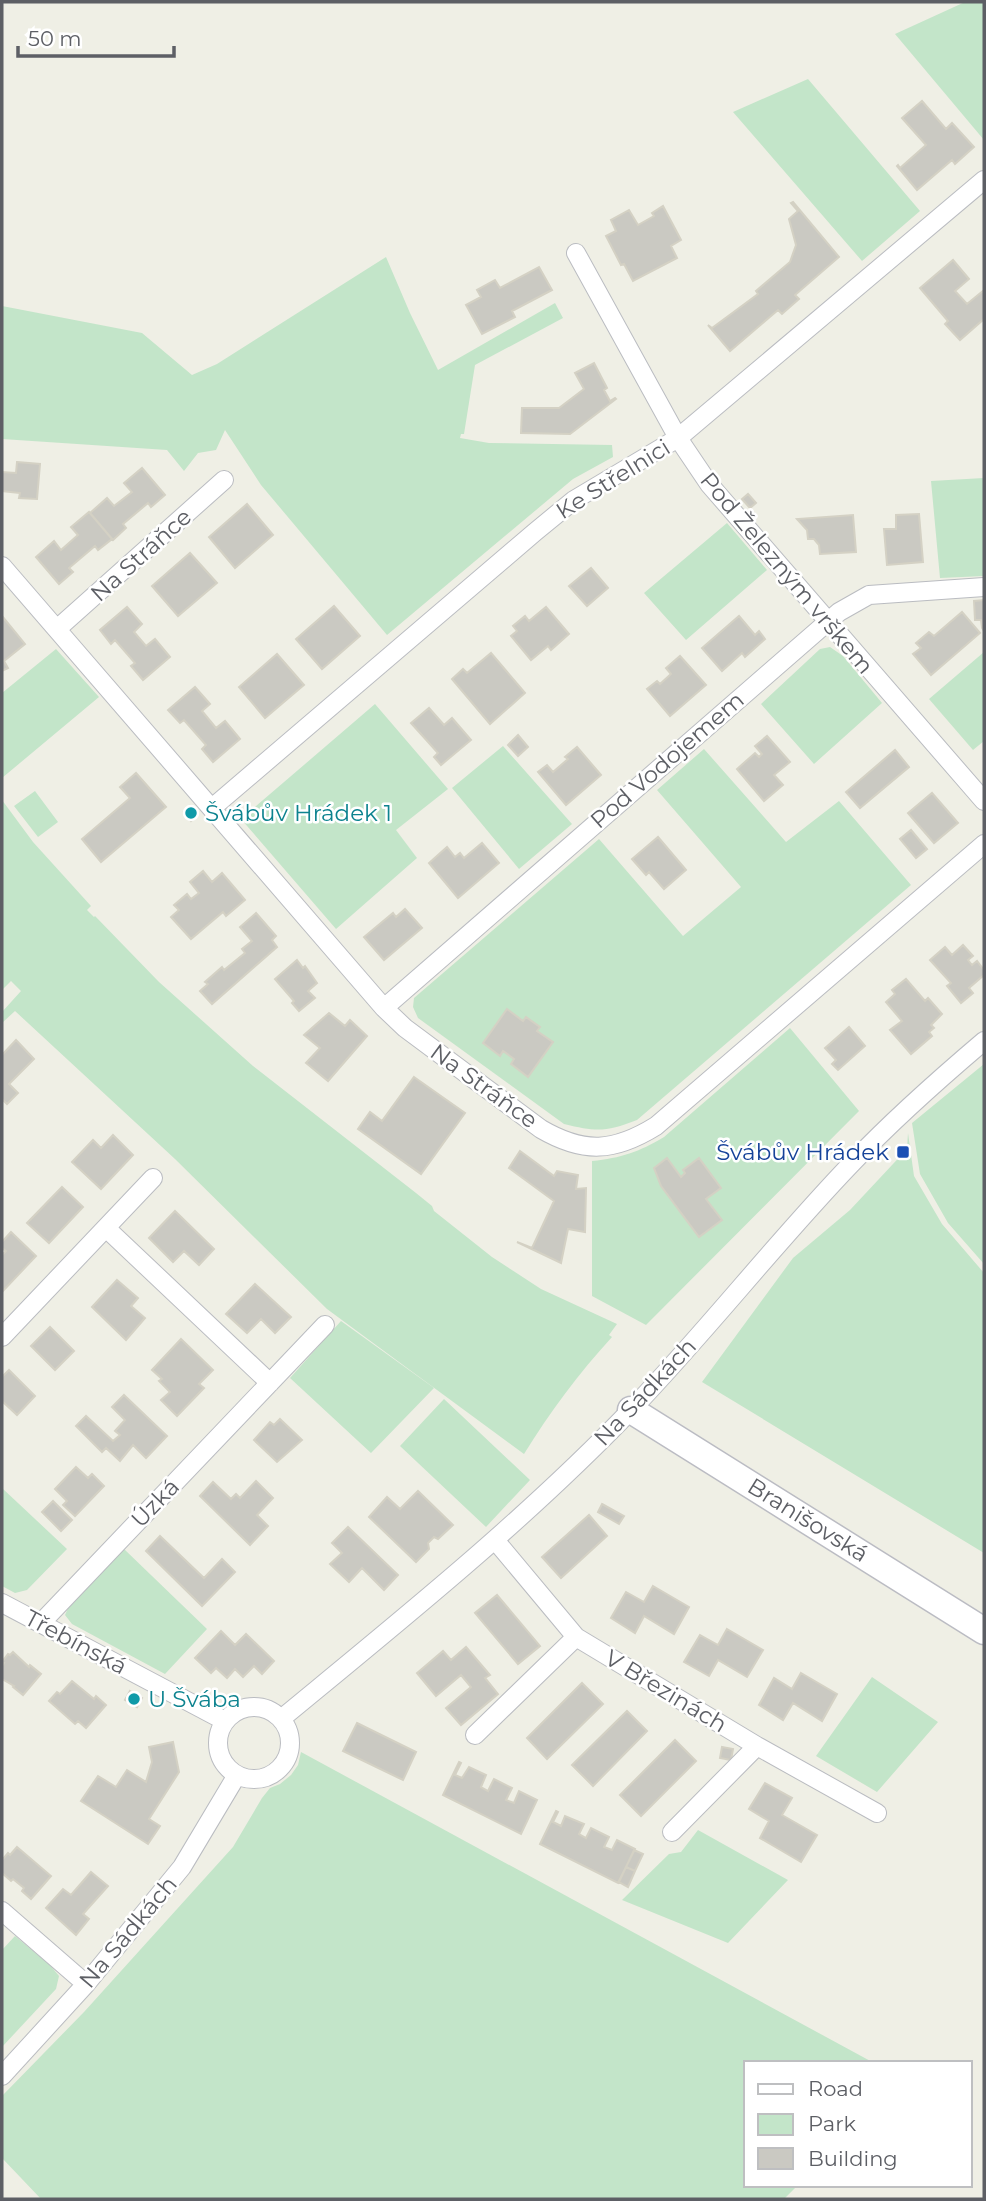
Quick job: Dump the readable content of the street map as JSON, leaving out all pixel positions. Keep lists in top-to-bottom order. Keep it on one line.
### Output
{"streets":{"street":["Ke Střelnici","Na Stráňce","Pod Železným vrškem","Pod Vodojemem","Na Sádkách","Úzká","Branišovská","Třebínská","V Březinách"]},"crossings":[["Ke Střelnici","Na Stráňce"],["Ke Střelnici","Pod Železným vrškem"],["Na Stráňce","Pod Vodojemem"],["Pod Železným vrškem","Pod Vodojemem"],["Na Sádkách","Branišovská"],["Na Sádkách","Třebínská"],["Na Sádkách","V Březinách"],["Úzká","Třebínská"]],"places":{"other":["Švábův Hrádek 1","U Švába"],"transit":["Švábův Hrádek"]},"legend":["Road","Park","Building"],"scale_bar":"50 m"}
